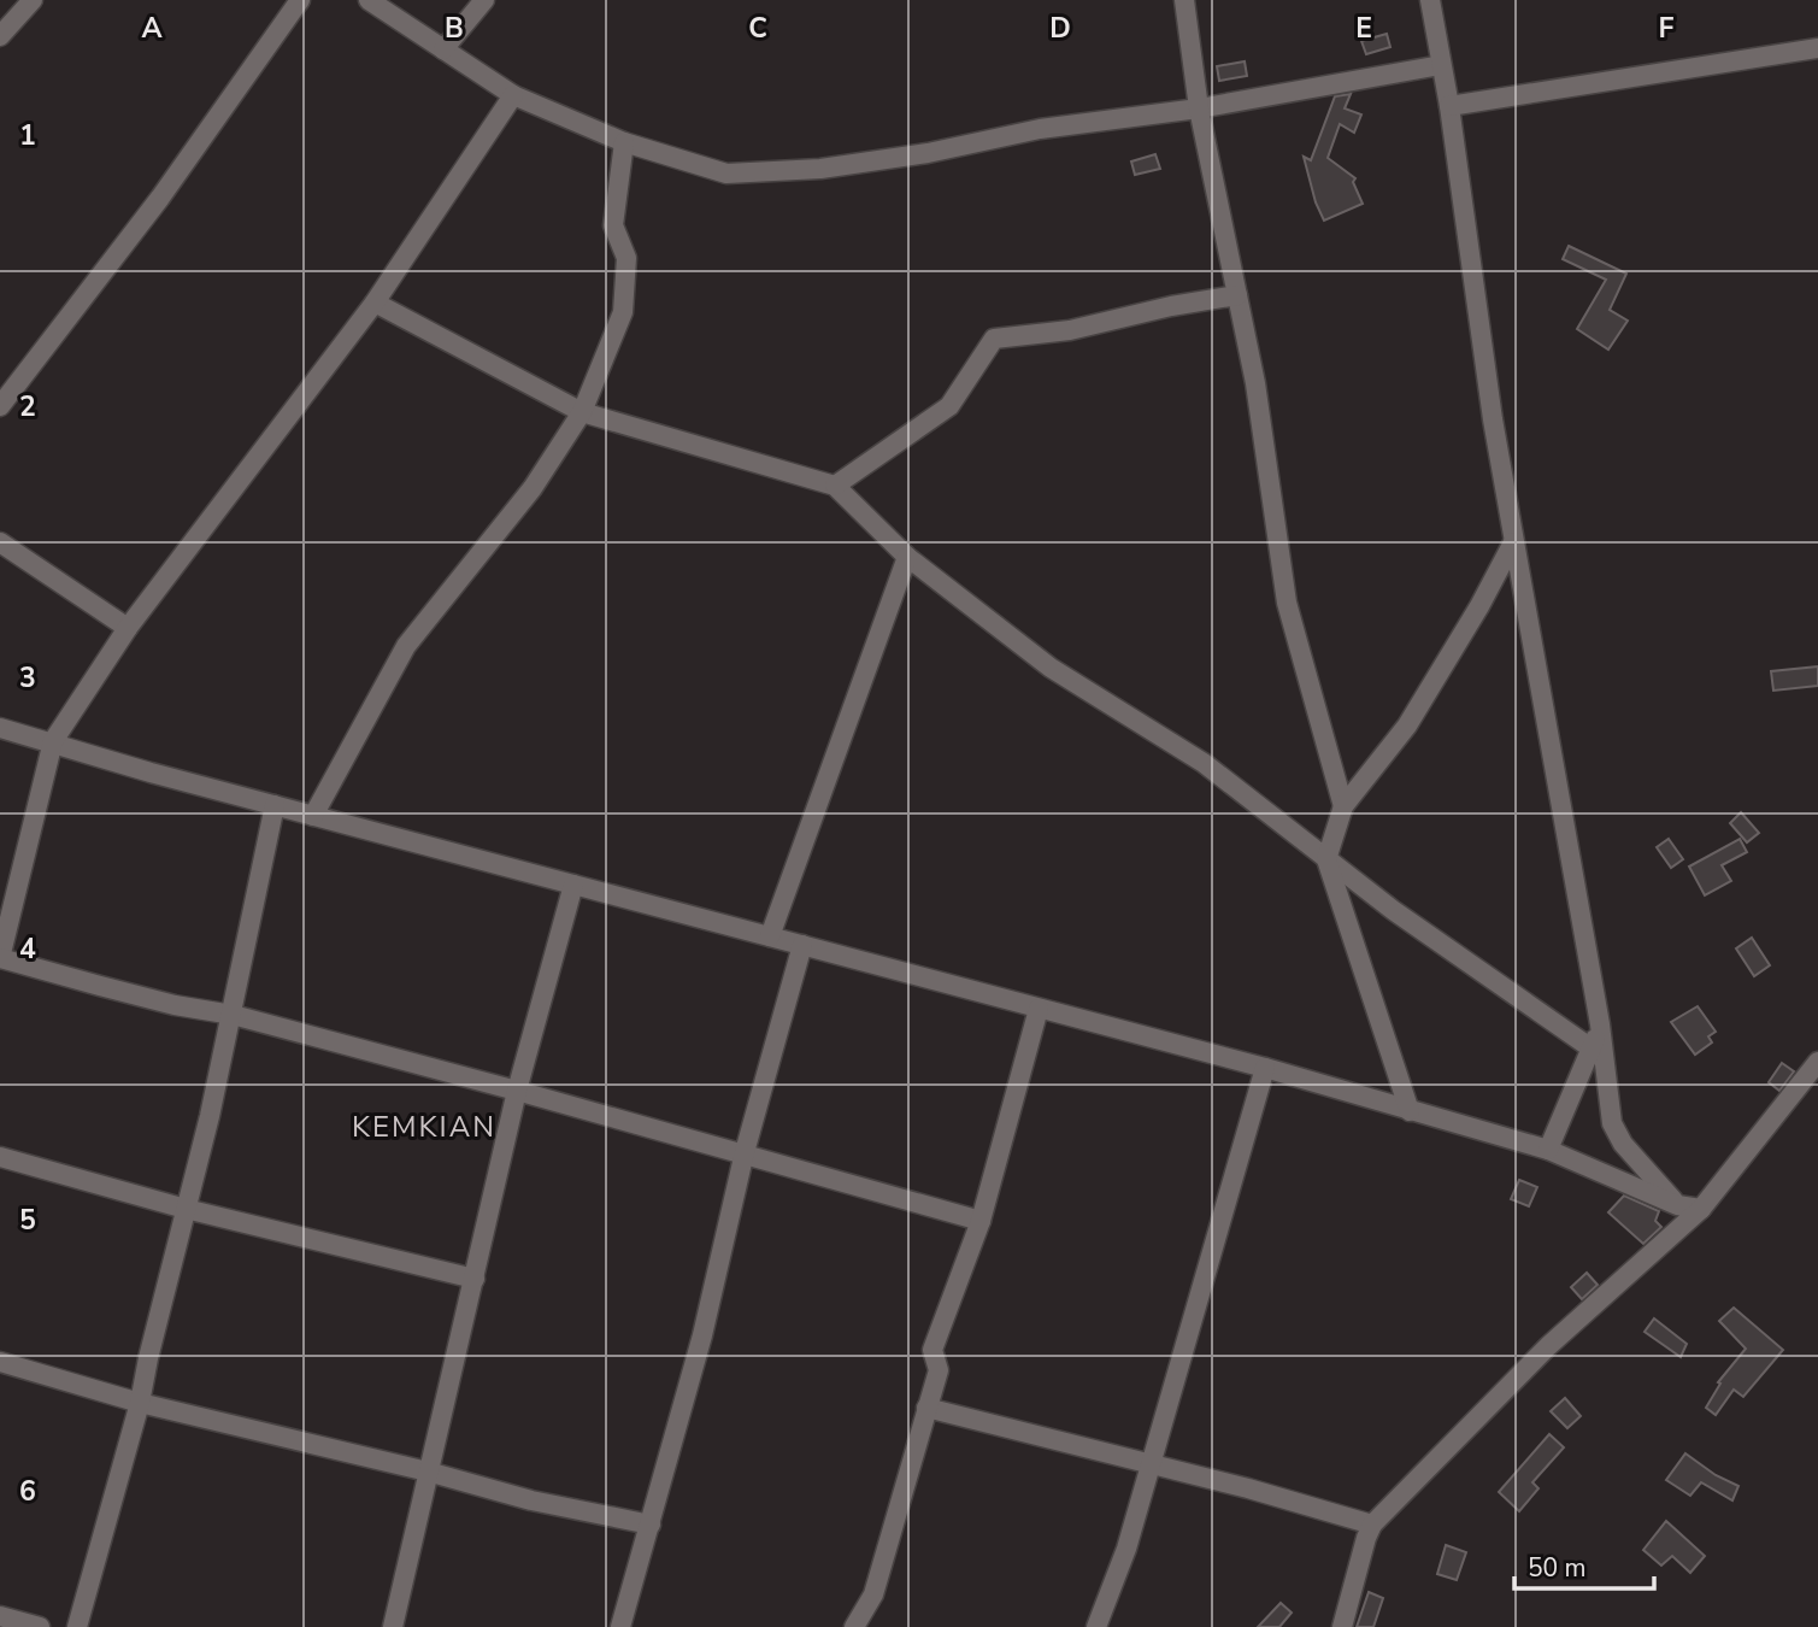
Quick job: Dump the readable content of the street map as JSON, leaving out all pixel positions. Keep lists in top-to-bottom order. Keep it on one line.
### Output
{"districts":["KEMKIAN"],"scale_bar":"50 m","grid":{"columns":["A","B","C","D","E","F"],"rows":["1","2","3","4","5","6"]}}
